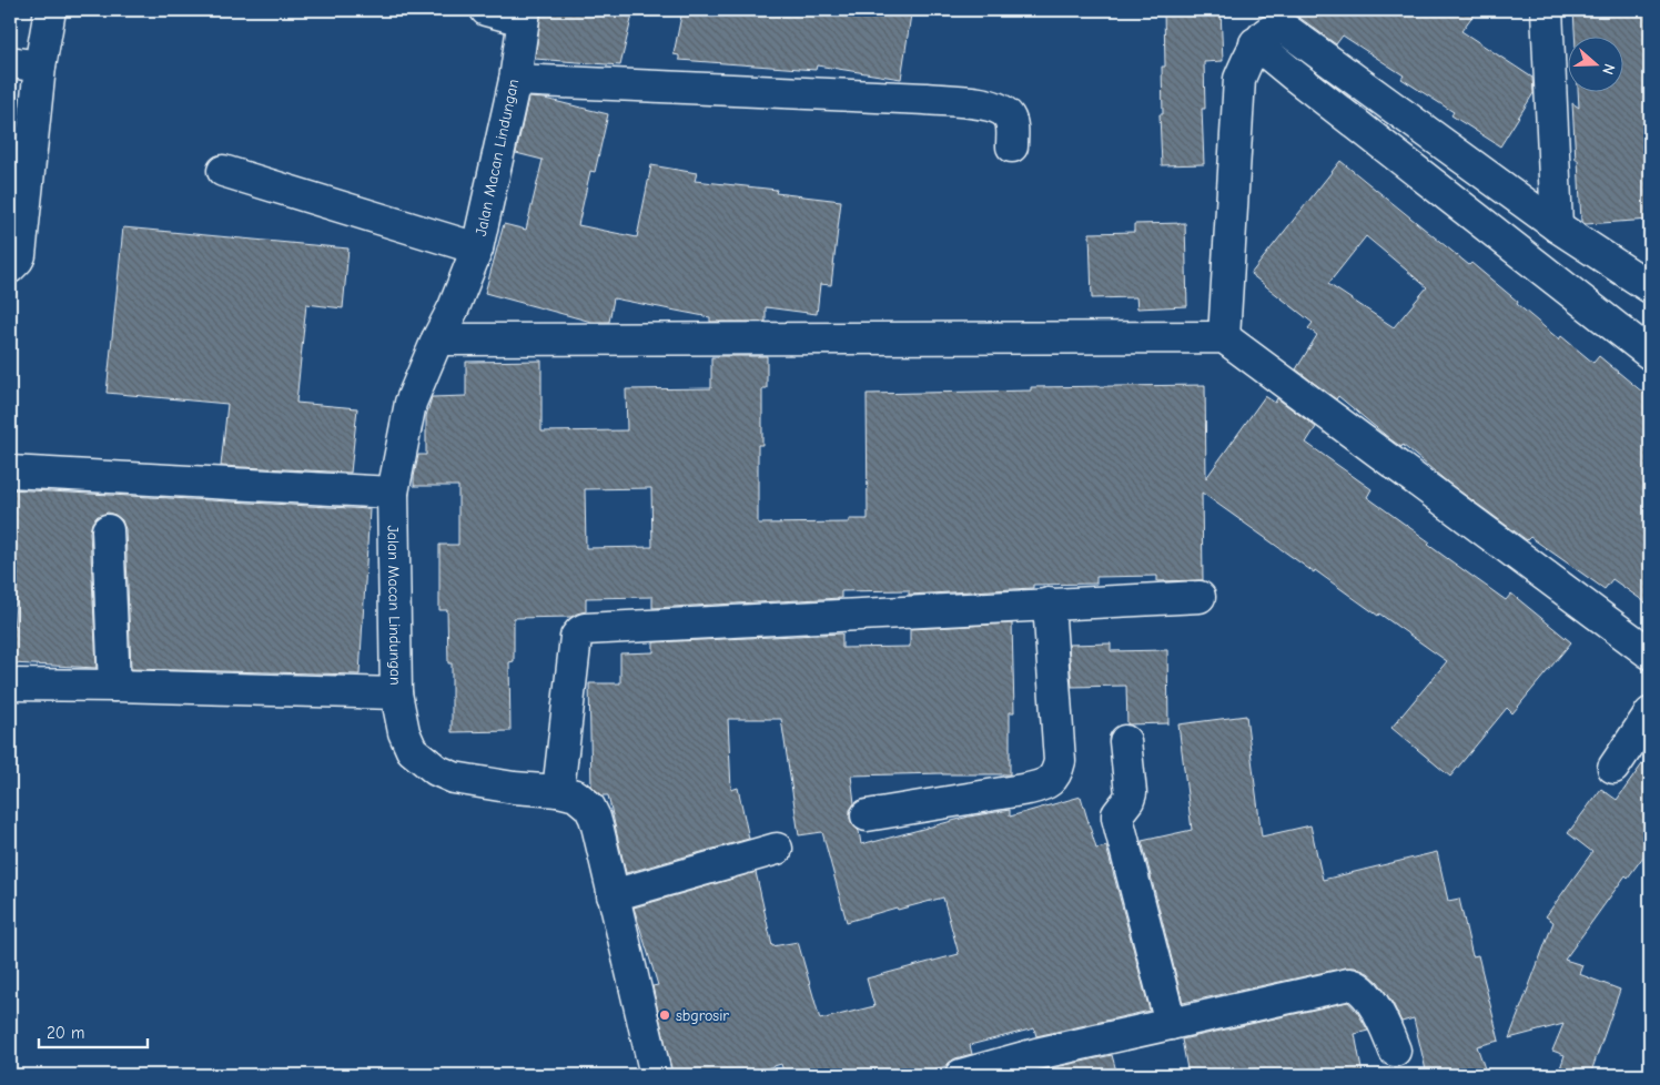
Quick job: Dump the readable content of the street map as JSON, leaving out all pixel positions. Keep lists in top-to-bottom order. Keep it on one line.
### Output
{"streets":{"street":["Jalan Macan Lindungan"]},"places":["sbgrosir"],"scale_bar":"20 m","north":"right"}
